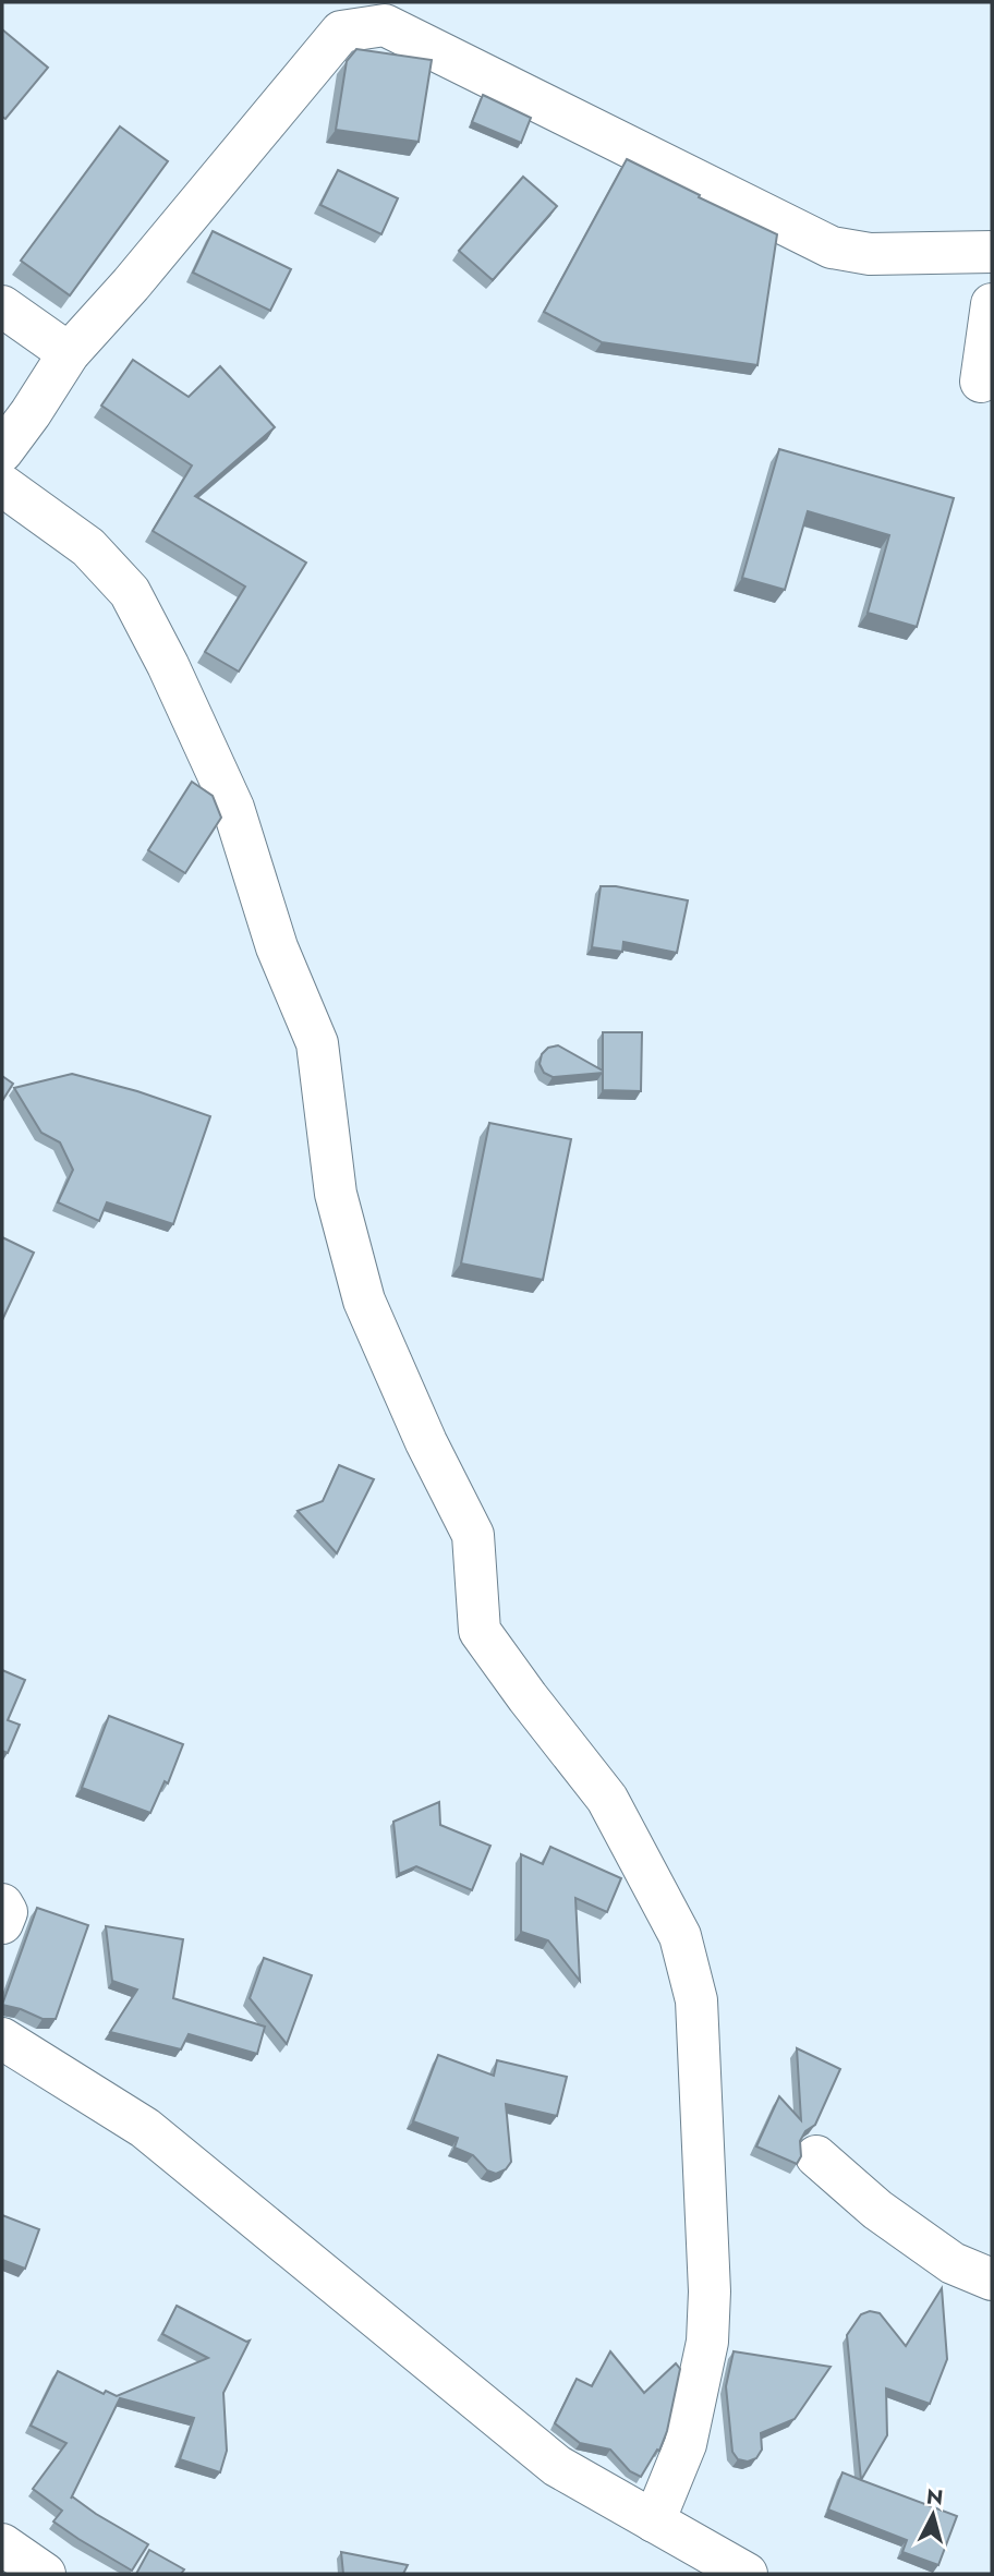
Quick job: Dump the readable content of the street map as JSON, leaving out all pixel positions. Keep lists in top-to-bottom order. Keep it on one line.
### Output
{"north":"top"}
